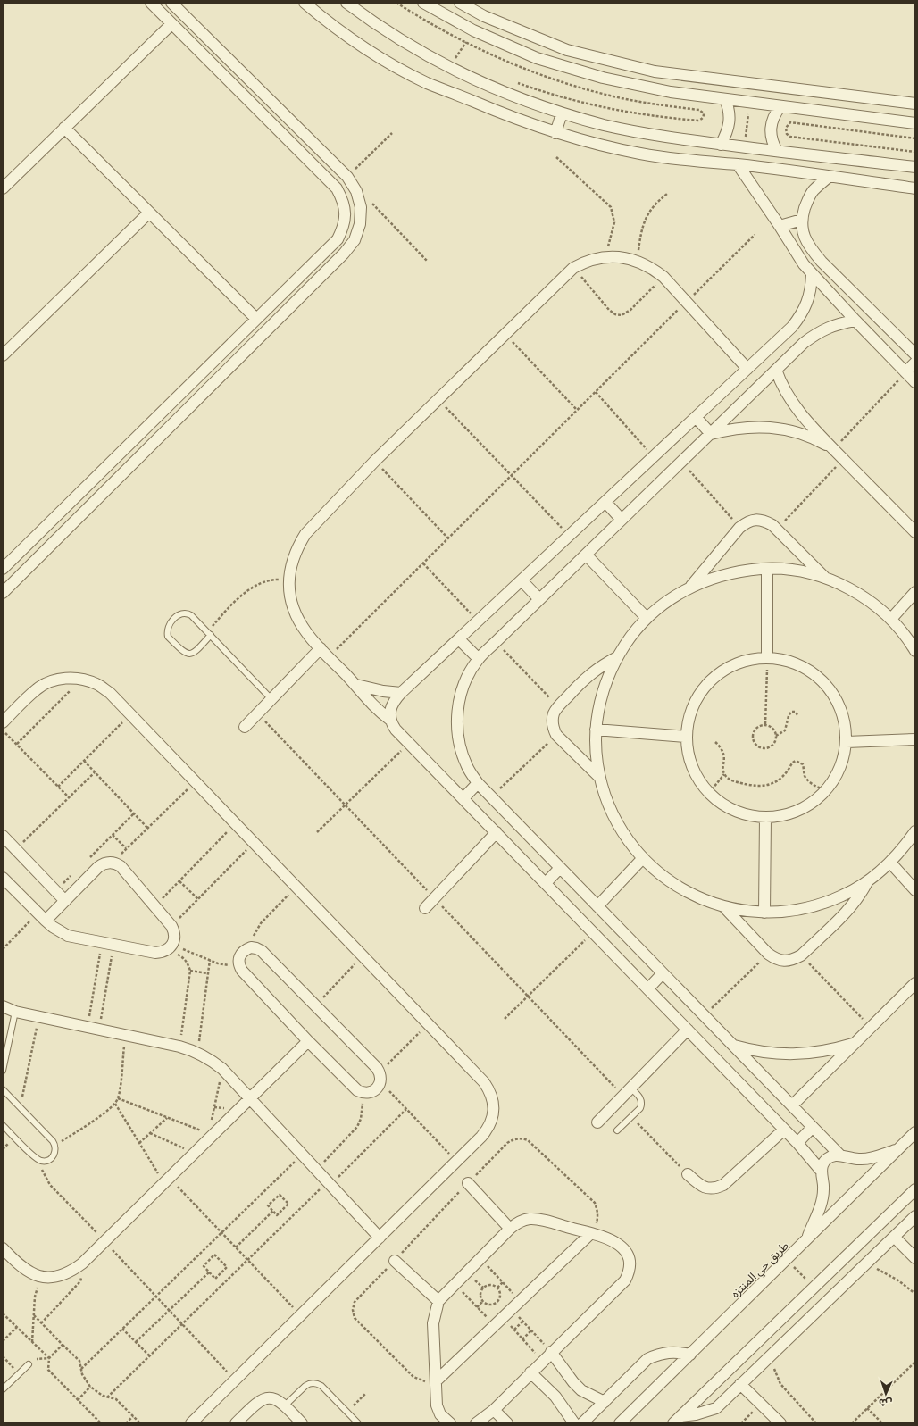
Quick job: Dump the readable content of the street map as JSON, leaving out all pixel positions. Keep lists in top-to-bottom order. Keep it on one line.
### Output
{"streets":{"street":["طريق حي المنتزه"]},"north":"bottom"}
